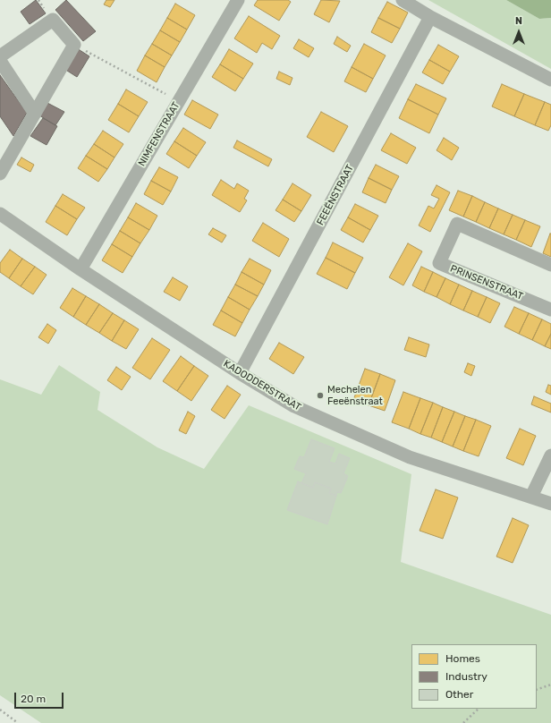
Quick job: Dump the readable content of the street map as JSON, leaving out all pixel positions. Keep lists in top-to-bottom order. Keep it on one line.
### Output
{"streets":{"street":["NIMFENSTRAAT","FEEËNSTRAAT","PRINSENSTRAAT","KADODDERSTRAAT"]},"crossings":[["NIMFENSTRAAT","KADODDERSTRAAT"],["FEEËNSTRAAT","KADODDERSTRAAT"]],"places":["Mechelen Feeënstraat"],"legend":["Homes","Industry","Other"],"scale_bar":"20 m","north":"top"}
